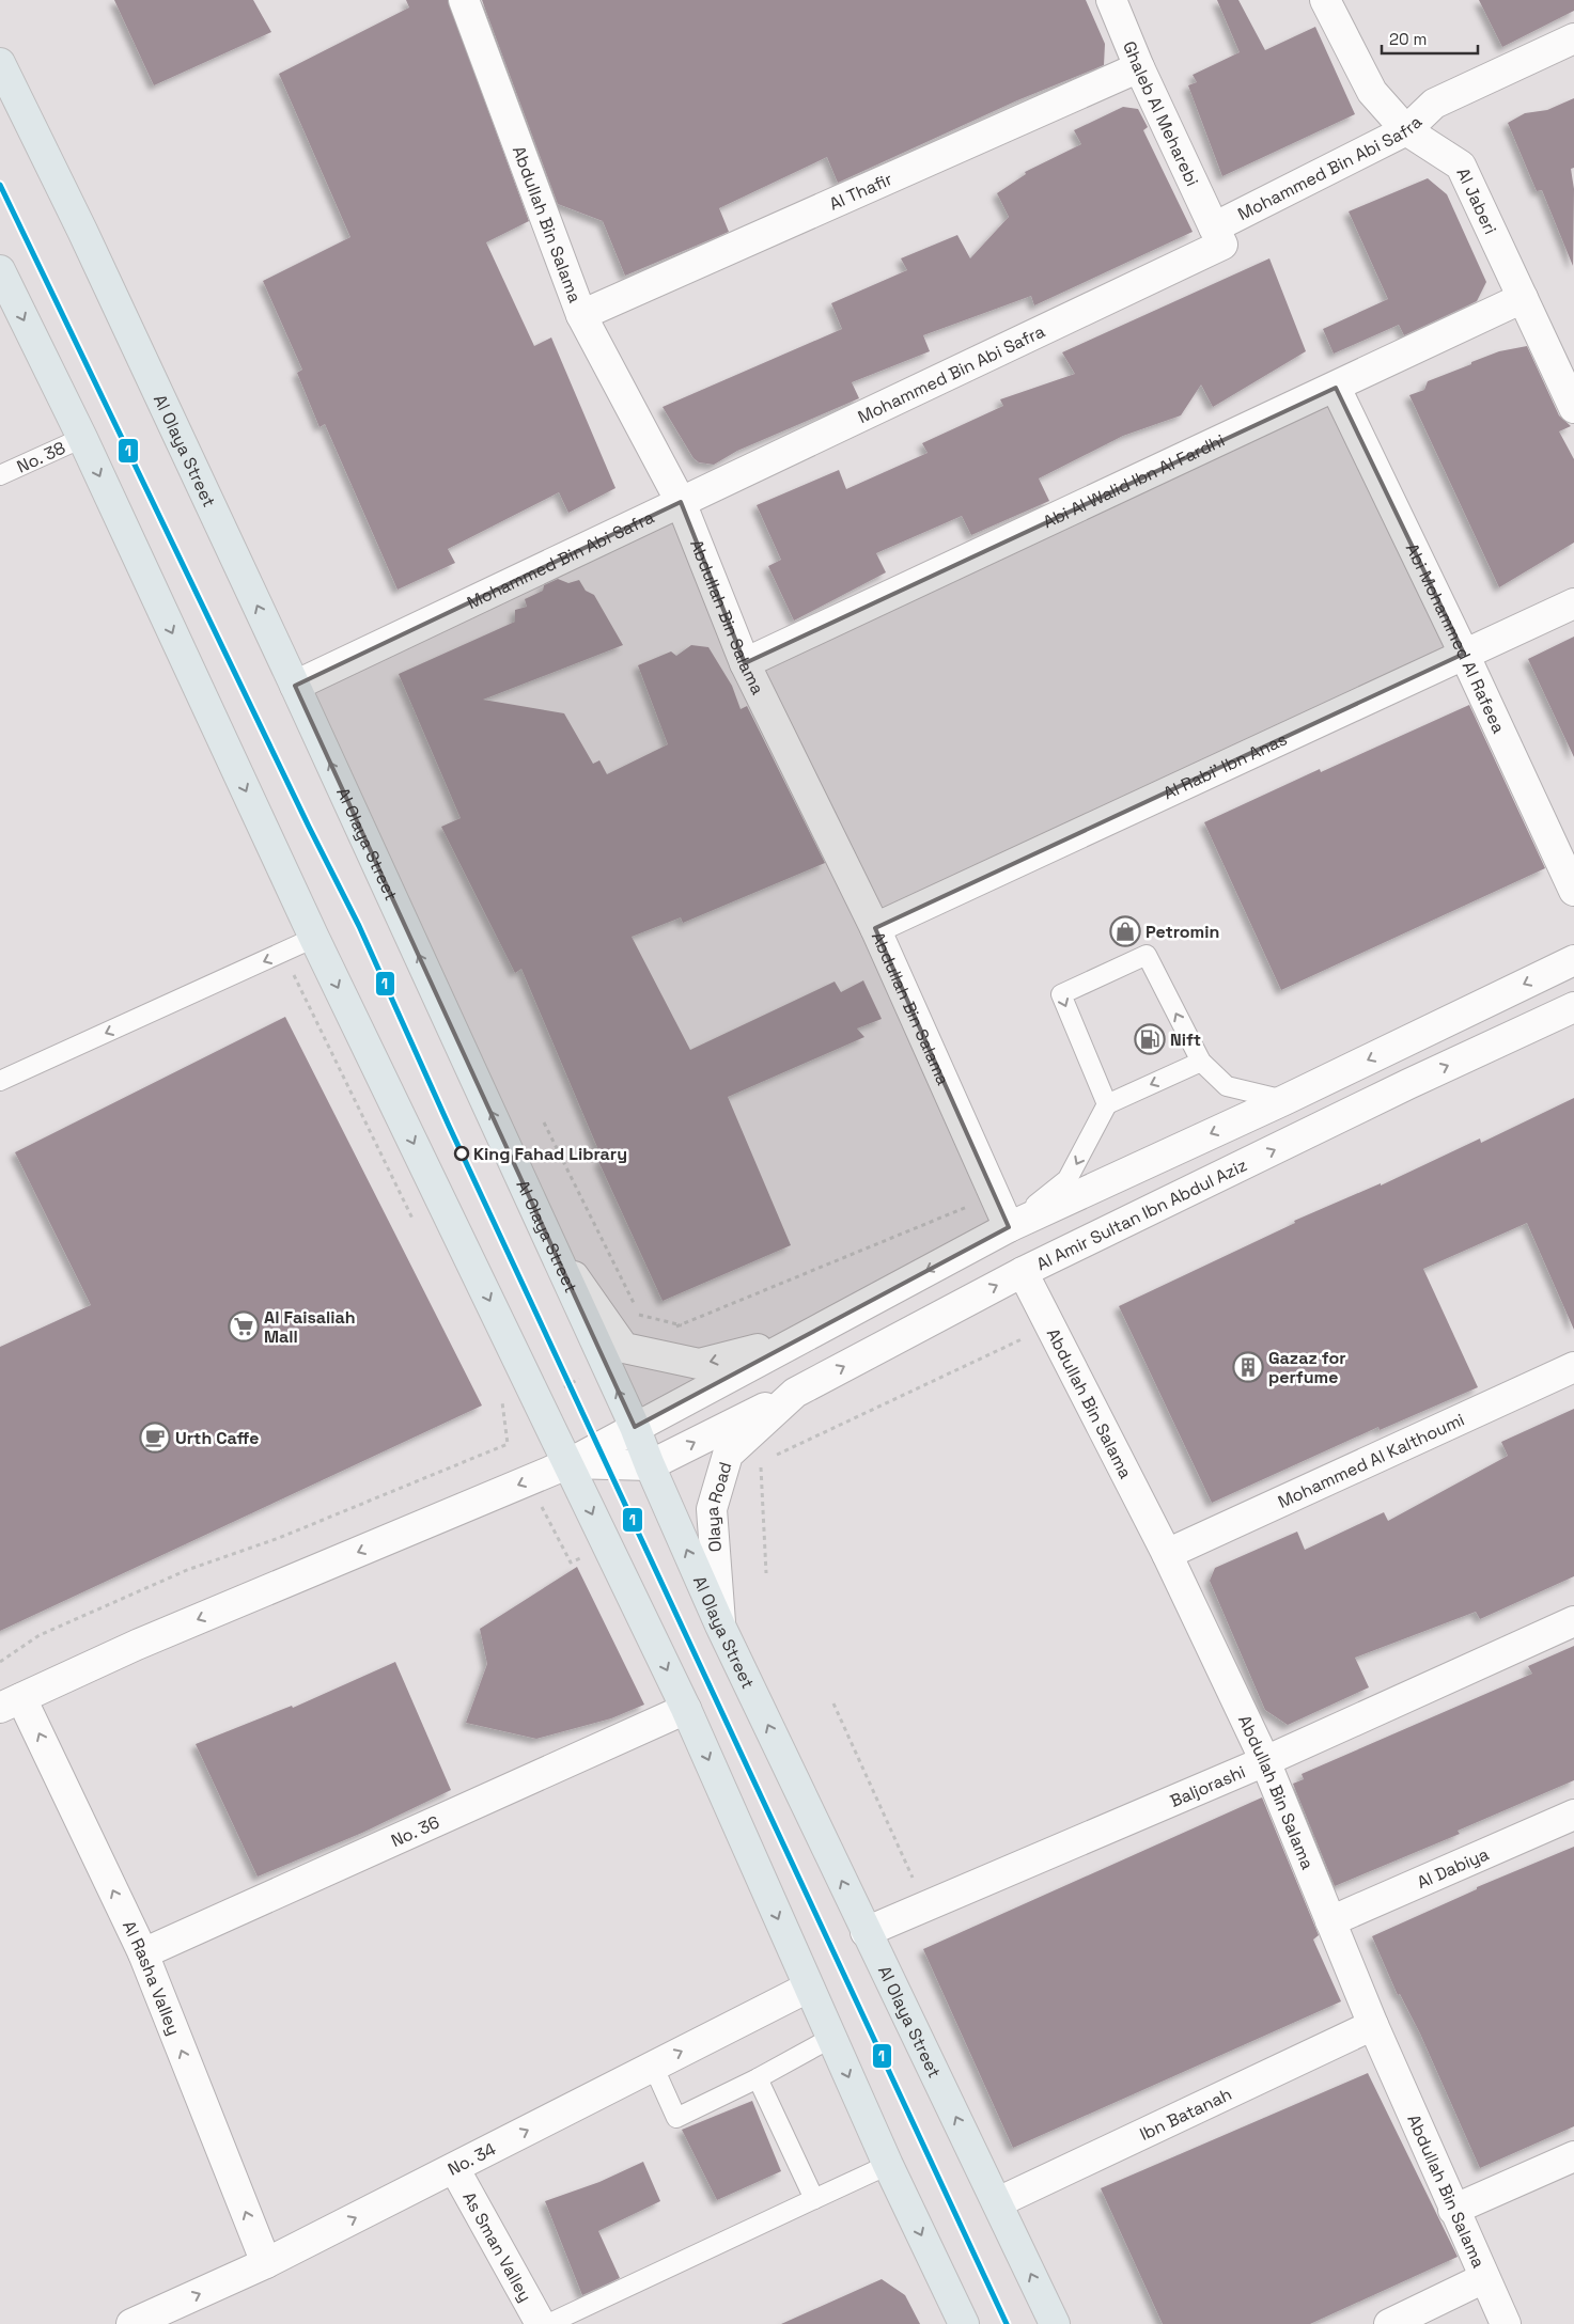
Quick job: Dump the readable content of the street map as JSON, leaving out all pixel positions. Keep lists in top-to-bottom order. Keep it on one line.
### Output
{"streets":{"main road":["Al Olaya Street"],"street":["Ghaleb Al Meharebi","Mohammed Bin Abi Safra","Al Thafir","Al Jaberi","Abdullah Bin Salama","Abi Al Walid Ibn Al Fardhi","Abi Mohammed Al Rafeea","Al Rabi' Ibn Anas","Al Amir Sultan Ibn Abdul Aziz","Mohammed Al Kalthoumi","Olaya Road","Baljorashi","No. 36","Al Dabiya","Al Rasha Valley","Ibn Batanah","No. 34","As Sman Valley"],"lane":["No. 38"]},"crossings":[["Ghaleb Al Meharebi","Mohammed Bin Abi Safra"],["Ghaleb Al Meharebi","Al Thafir"],["Mohammed Bin Abi Safra","Al Jaberi"],["Mohammed Bin Abi Safra","Abdullah Bin Salama"],["Mohammed Bin Abi Safra","Al Olaya Street"],["Al Thafir","Abdullah Bin Salama"],["Al Jaberi","Abi Al Walid Ibn Al Fardhi"],["Abdullah Bin Salama","Abi Al Walid Ibn Al Fardhi"],["Abdullah Bin Salama","Al Rabi' Ibn Anas"],["Abdullah Bin Salama","Al Amir Sultan Ibn Abdul Aziz"],["Abdullah Bin Salama","Mohammed Al Kalthoumi"],["Abdullah Bin Salama","Baljorashi"],["Abdullah Bin Salama","Al Dabiya"],["Abdullah Bin Salama","Ibn Batanah"],["Al Olaya Street","Olaya Road"],["Al Olaya Street","Baljorashi"],["Al Olaya Street","Ibn Batanah"],["Abi Al Walid Ibn Al Fardhi","Abi Mohammed Al Rafeea"],["Abi Mohammed Al Rafeea","Al Rabi' Ibn Anas"],["Al Amir Sultan Ibn Abdul Aziz","Olaya Road"],["No. 36","Al Rasha Valley"],["Al Rasha Valley","No. 34"],["No. 34","As Sman Valley"]],"one_way":["Al Rasha Valley","No. 34"],"places":{"shop":["Petromin"],"fuel station":["Nift"],"other":["King Fahad Library"],"supermarket":["Al Faisaliah Mall"],"building":["Gazaz for perfume"],"cafe":["Urth Caffe"]},"lines":["transit line 1"],"scale_bar":"20 m"}
